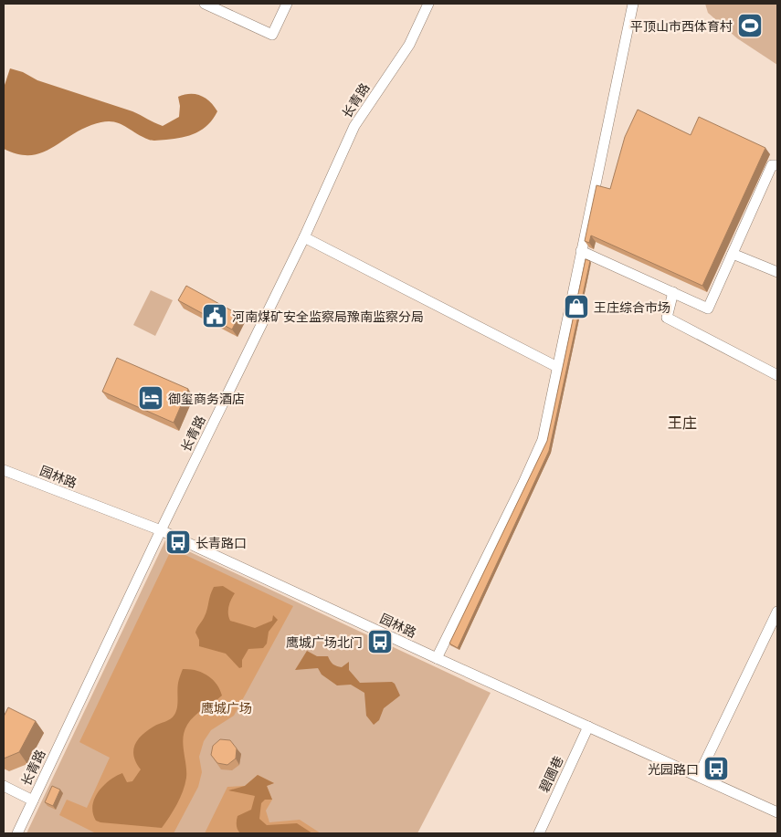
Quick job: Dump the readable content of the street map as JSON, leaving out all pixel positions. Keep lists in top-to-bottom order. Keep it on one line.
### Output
{"streets":{"street":["长青路","园林路","碧圃巷"]},"crossings":[["长青路","园林路"],["园林路","碧圃巷"]],"districts":["王庄"],"parks":["鹰城广场"],"places":{"sports":["平顶山市西体育村"],"shop":["王庄综合市场"],"public building":["河南煤矿安全监察局豫南监察分局"],"hotel":["御玺商务酒店"],"bus stop":["长青路口","鹰城广场北门","光园路口"]}}
